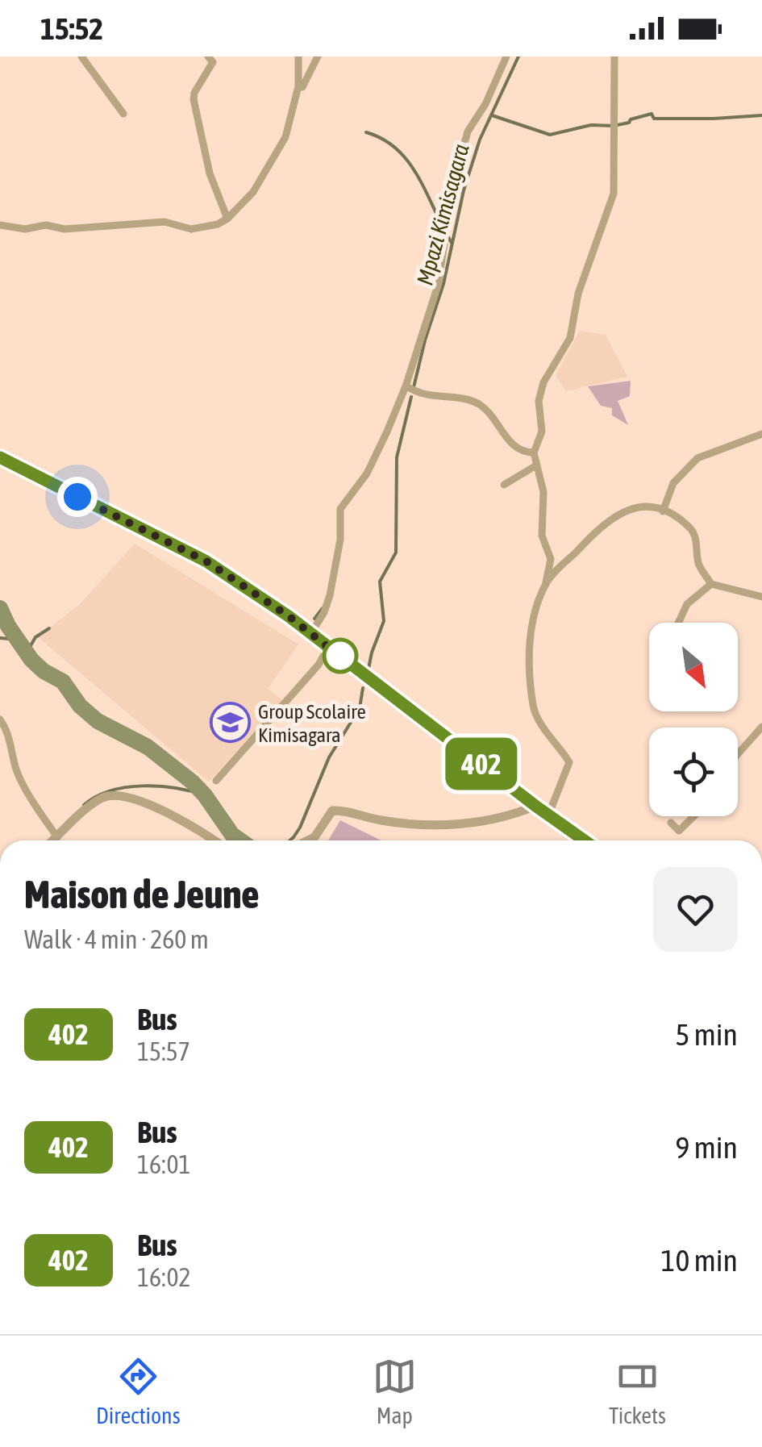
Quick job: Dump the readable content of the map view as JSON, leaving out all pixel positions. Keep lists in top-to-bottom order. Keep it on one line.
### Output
{"water":["Mpazi Kimisagara"],"places":{"school or university":["Group Scolaire Kimisagara"]},"lines":["bus line 402"],"north":"bottom right","page":{"status":"15:52","on_map":"402","heading":["Maison de Jeune","Walk · 4 min · 260 m"],"list":[{"mark":"402","name":"Bus","note":"15:57","value":"5 min"},{"mark":"402","name":"Bus","note":"16:01","value":"9 min"},{"mark":"402","name":"Bus","note":"16:02","value":"10 min"}],"tabs":["Directions","Map","Tickets"]}}
